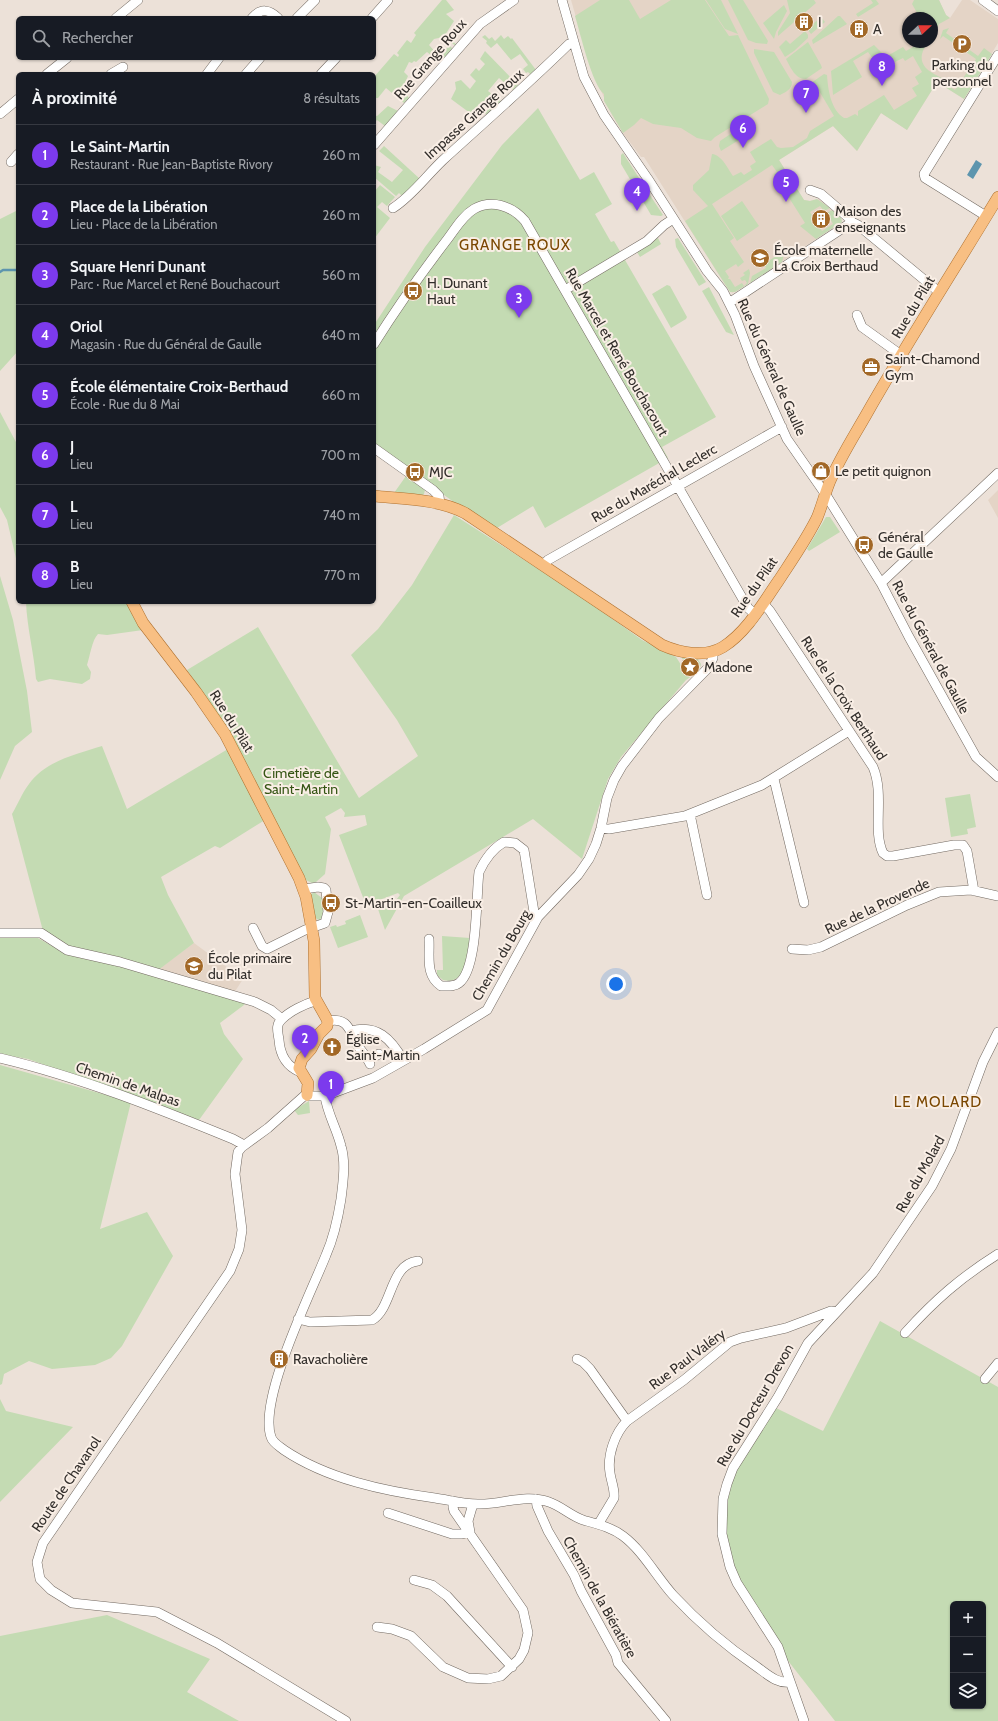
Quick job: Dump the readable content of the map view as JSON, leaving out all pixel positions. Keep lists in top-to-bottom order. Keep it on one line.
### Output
{"streets":{"main road":["Rue du Pilat"],"street":["Rue Grange Roux","Impasse Grange Roux","Rue Marcel et René Bouchacourt","Rue du Général de Gaulle","Rue du Maréchal Leclerc","Rue de la Croix Berthaud","Rue de la Provende","Chemin du Bourg","Chemin de Malpas","Rue du Molard","Rue Paul Valéry","Rue du Docteur Drevon","Route de Chavanol","Chemin de la Biératière"]},"crossings":[["Impasse Grange Roux","Rue du Général de Gaulle"],["Rue du Pilat","Rue Marcel et René Bouchacourt"],["Rue du Pilat","Rue du Général de Gaulle"],["Rue du Pilat","Rue du Maréchal Leclerc"],["Rue du Pilat","Rue de la Croix Berthaud"],["Rue du Pilat","Chemin du Bourg"],["Rue Marcel et René Bouchacourt","Rue du Maréchal Leclerc"],["Rue du Général de Gaulle","Rue du Maréchal Leclerc"],["Rue de la Croix Berthaud","Rue de la Provende"],["Chemin de Malpas","Route de Chavanol"],["Rue du Molard","Rue Paul Valéry"],["Rue du Molard","Rue du Docteur Drevon"],["Rue Paul Valéry","Rue du Docteur Drevon"]],"districts":["GRANGE ROUX","LE MOLARD"],"parks":["Cimetière de Saint-Martin"],"places":{"building":["I","A","Maison des enseignants","Ravacholière"],"parking":["Parking du personnel"],"school or university":["École maternelle La Croix Berthaud","École primaire du Pilat"],"bus stop":["H. Dunant Haut","MJC","Général de Gaulle","St-Martin-en-Coailleux"],"office":["Saint-Chamond Gym"],"shop":["Le petit quignon"],"place":["Madone"],"church":["Église Saint-Martin"]},"north":"right","page":{"search":"Rechercher","pins":["8","7","6","5","4","3","2","1"],"heading":["À proximité","8 résultats"],"list":[{"mark":"1","name":"Le Saint-Martin","note":"Restaurant · Rue Jean-Baptiste Rivory","value":"260 m"},{"mark":"2","name":"Place de la Libération","note":"Lieu · Place de la Libération","value":"260 m"},{"mark":"3","name":"Square Henri Dunant","note":"Parc · Rue Marcel et René Bouchacourt","value":"560 m"},{"mark":"4","name":"Oriol","note":"Magasin · Rue du Général de Gaulle","value":"640 m"},{"mark":"5","name":"École élémentaire Croix-Berthaud","note":"École · Rue du 8 Mai","value":"660 m"},{"mark":"6","name":"J","note":"Lieu","value":"700 m"},{"mark":"7","name":"L","note":"Lieu","value":"740 m"},{"mark":"8","name":"B","note":"Lieu","value":"770 m"}],"map_buttons":["+","−"]}}
